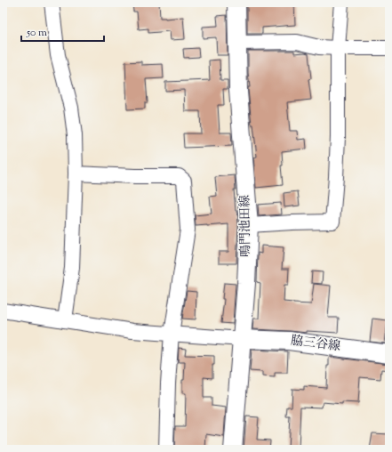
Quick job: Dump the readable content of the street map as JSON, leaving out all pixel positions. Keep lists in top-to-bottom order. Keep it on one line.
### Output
{"streets":{"main road":["鳴門池田線","脇三谷線"]},"crossings":[["鳴門池田線","脇三谷線"]],"scale_bar":"50 m"}
